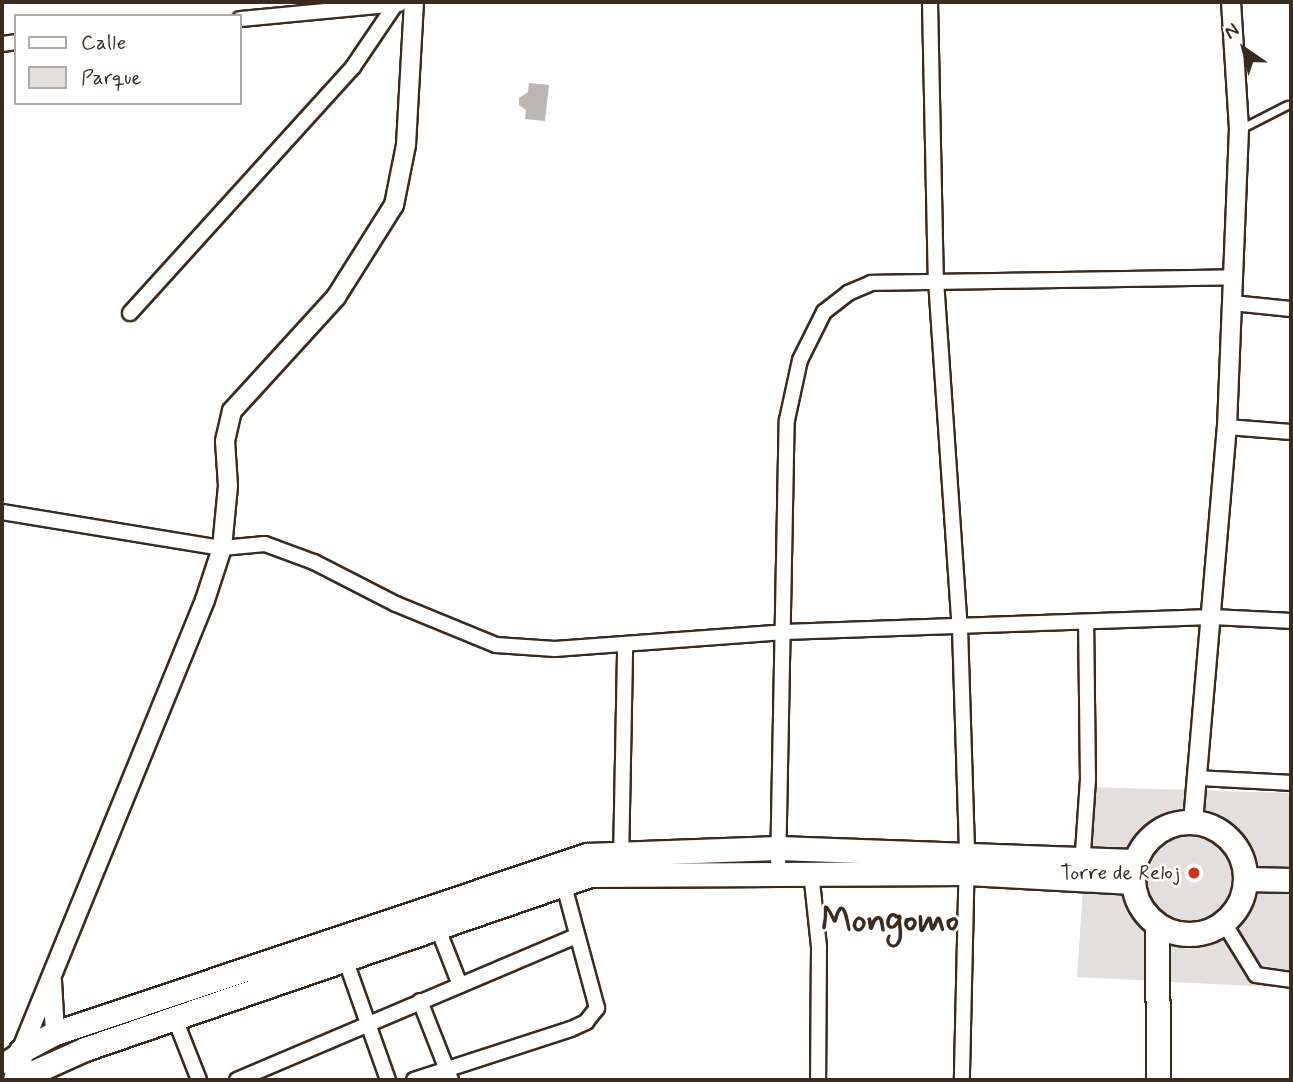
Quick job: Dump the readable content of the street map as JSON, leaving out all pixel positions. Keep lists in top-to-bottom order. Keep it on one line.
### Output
{"districts":["Mongomo"],"places":["Torre de Reloj"],"legend":["Calle","Parque"],"north":"top left"}
